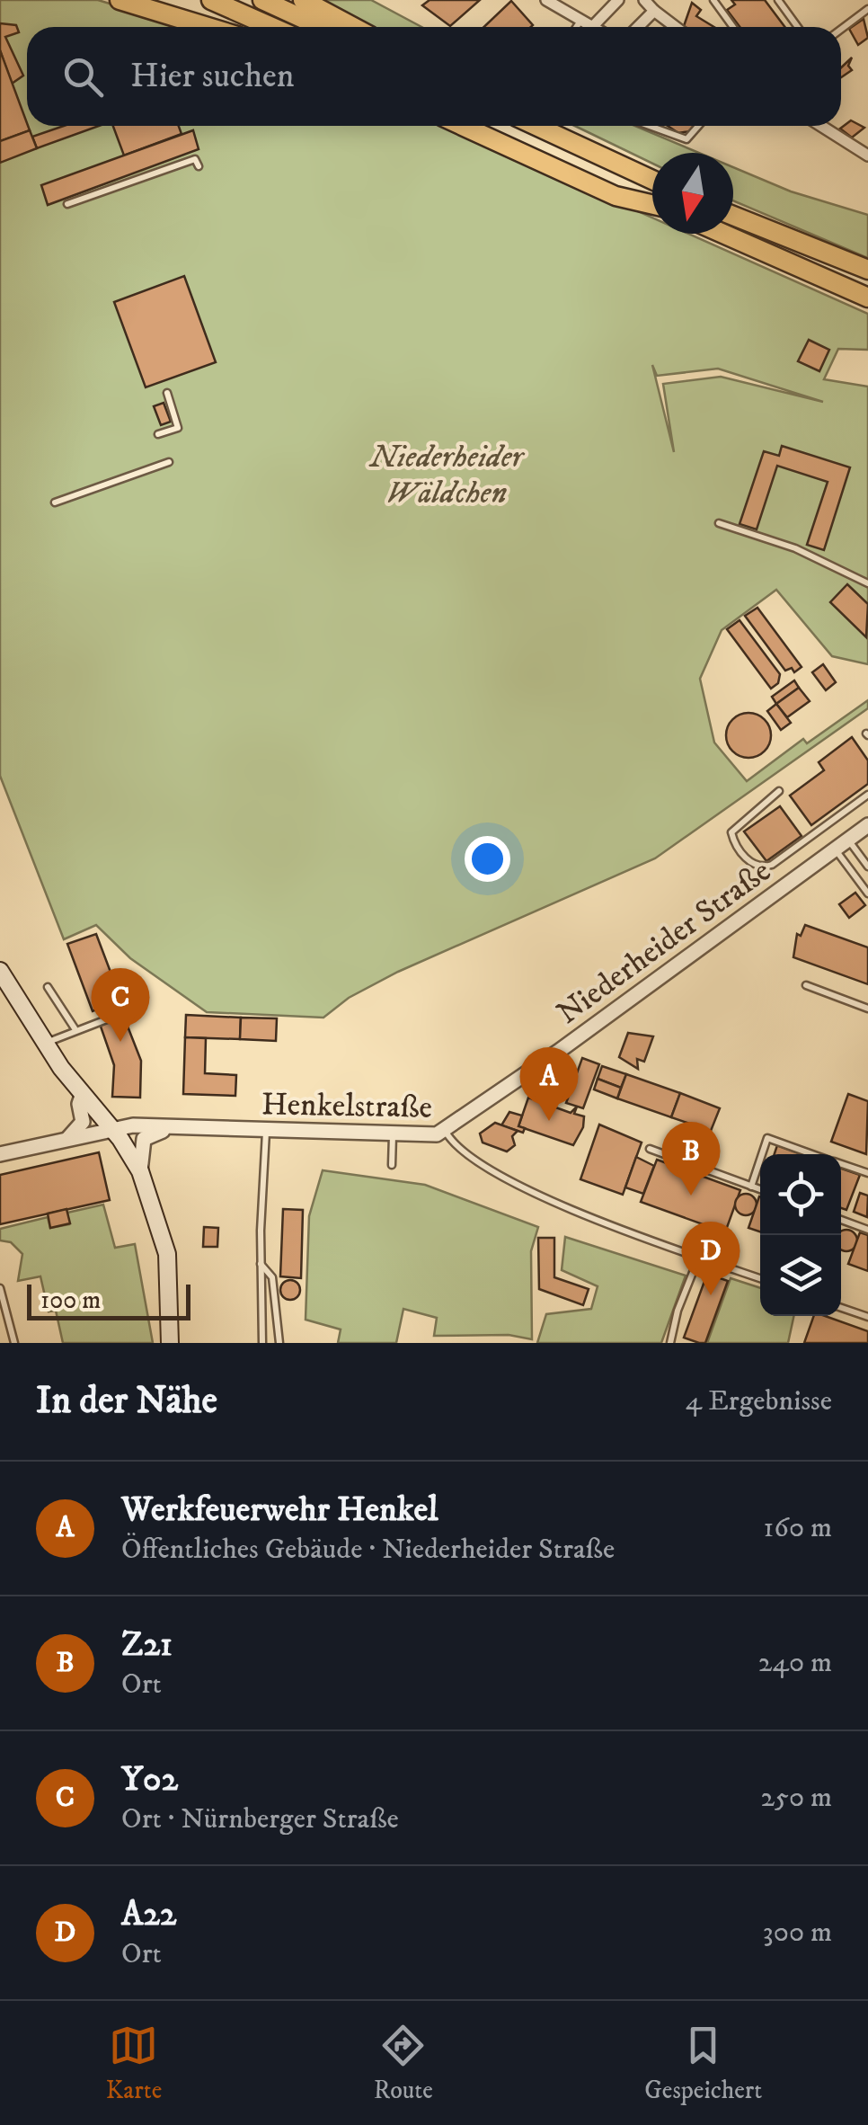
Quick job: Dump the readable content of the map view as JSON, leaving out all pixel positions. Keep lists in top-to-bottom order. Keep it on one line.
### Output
{"streets":{"street":["Niederheider Straße","Henkelstraße"]},"crossings":[["Niederheider Straße","Henkelstraße"]],"parks":["Niederheider Wäldchen"],"scale_bar":"100 m","north":"bottom","page":{"search":"Hier suchen","pins":["C","A","B","D"],"scale":"100 m","heading":["In der Nähe","4 Ergebnisse"],"list":[{"mark":"A","name":"Werkfeuerwehr Henkel","note":"Öffentliches Gebäude · Niederheider Straße","value":"160 m"},{"mark":"B","name":"Z21","note":"Ort","value":"240 m"},{"mark":"C","name":"Y02","note":"Ort · Nürnberger Straße","value":"250 m"},{"mark":"D","name":"A22","note":"Ort","value":"300 m"}],"nav":["Karte","Route","Gespeichert"]}}
